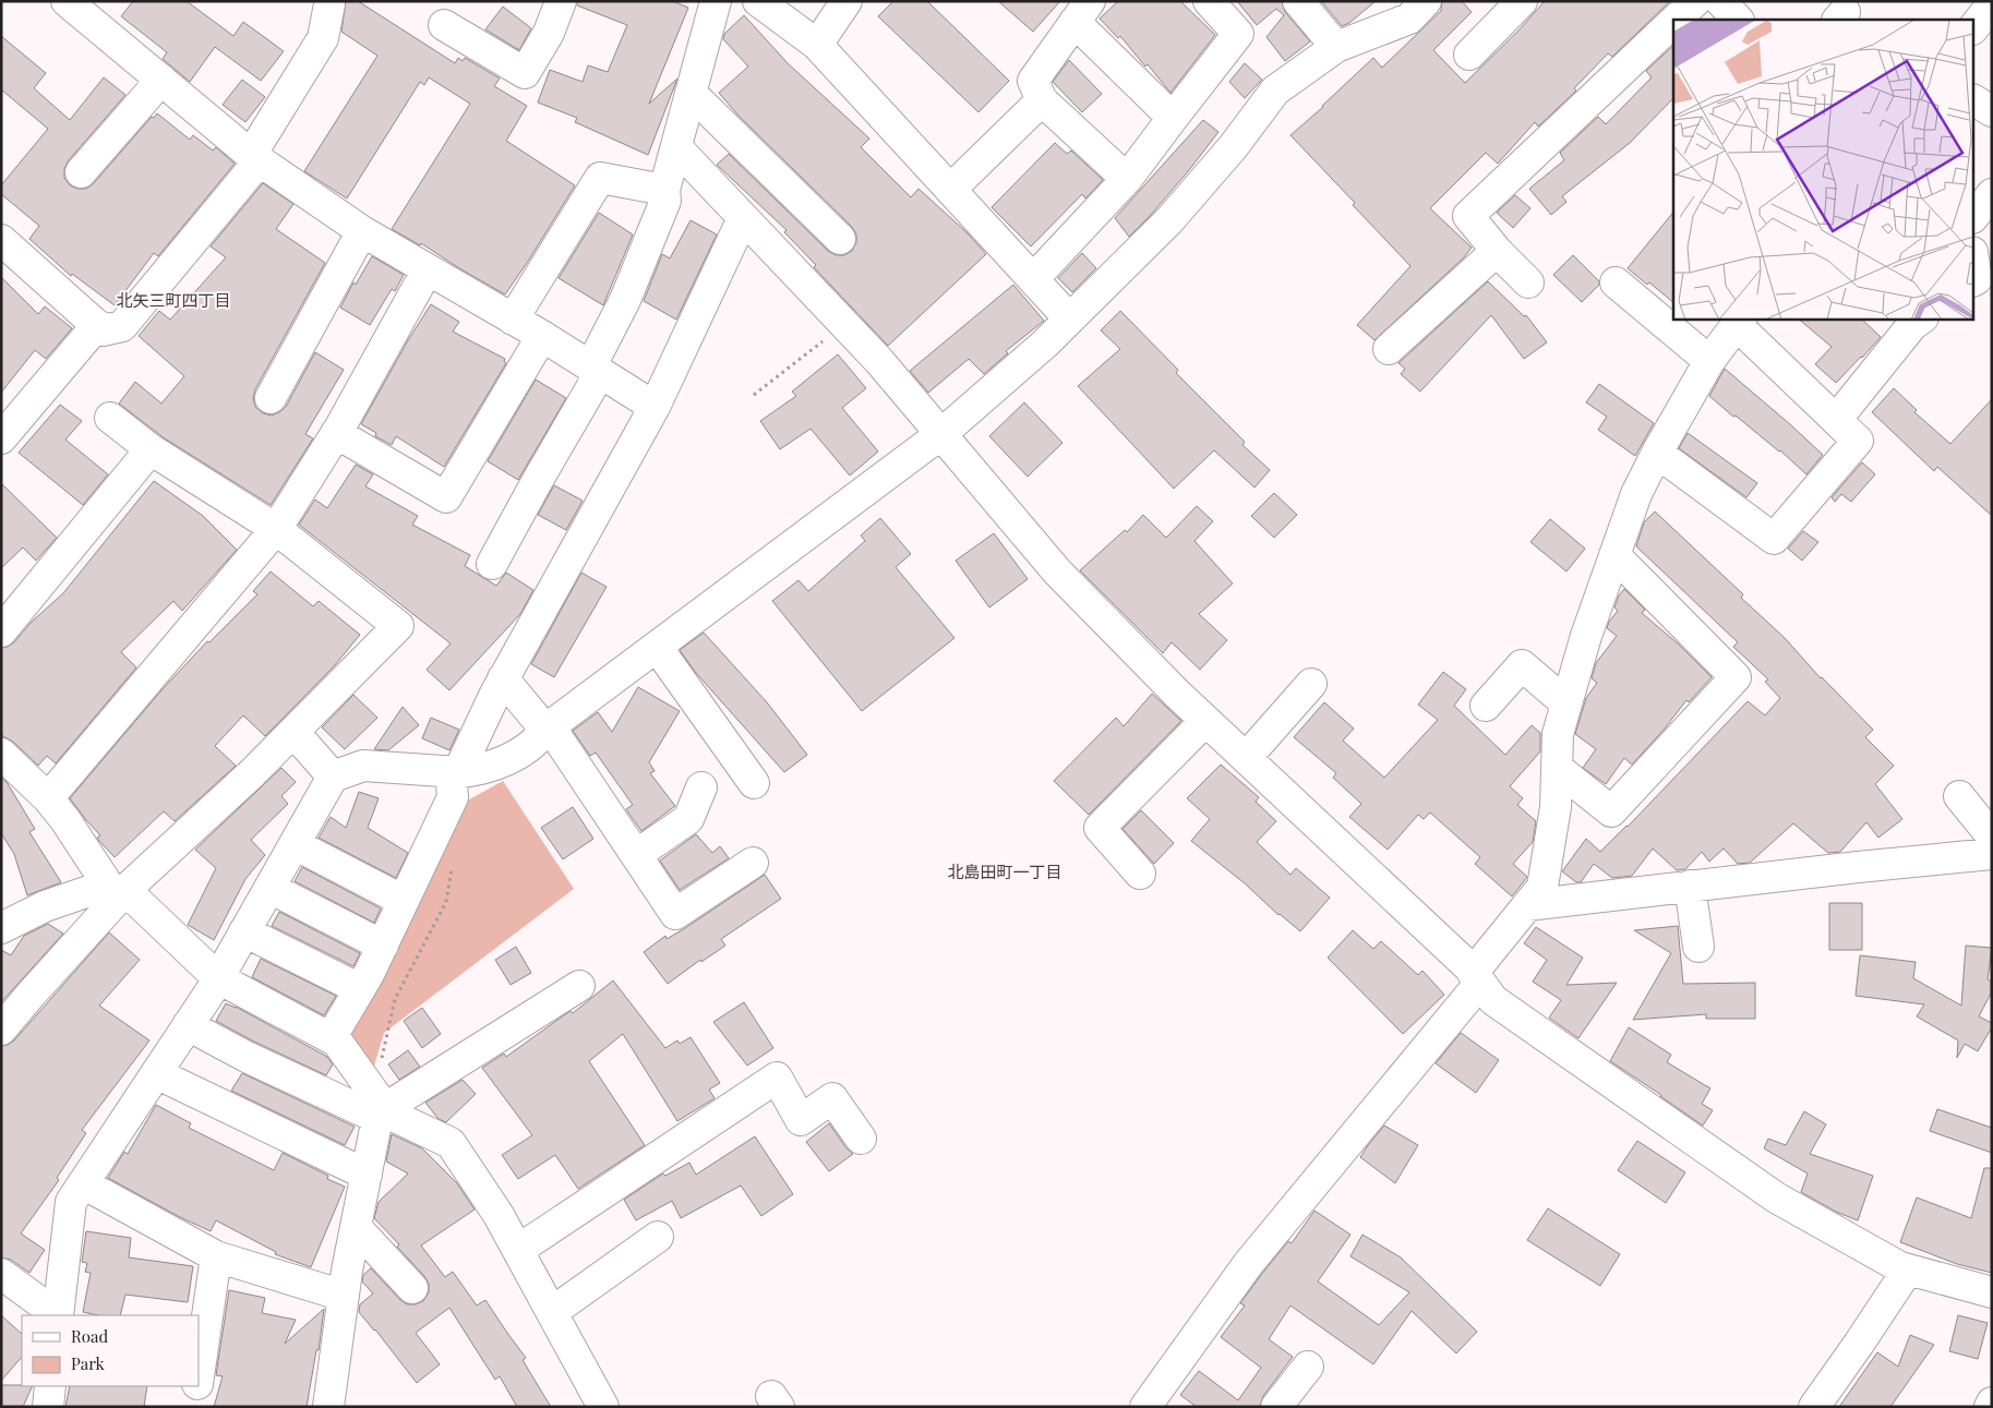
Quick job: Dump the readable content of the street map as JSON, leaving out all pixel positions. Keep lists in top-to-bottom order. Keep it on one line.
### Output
{"districts":["北矢三町四丁目","北島田町一丁目"],"legend":["Road","Park"]}
